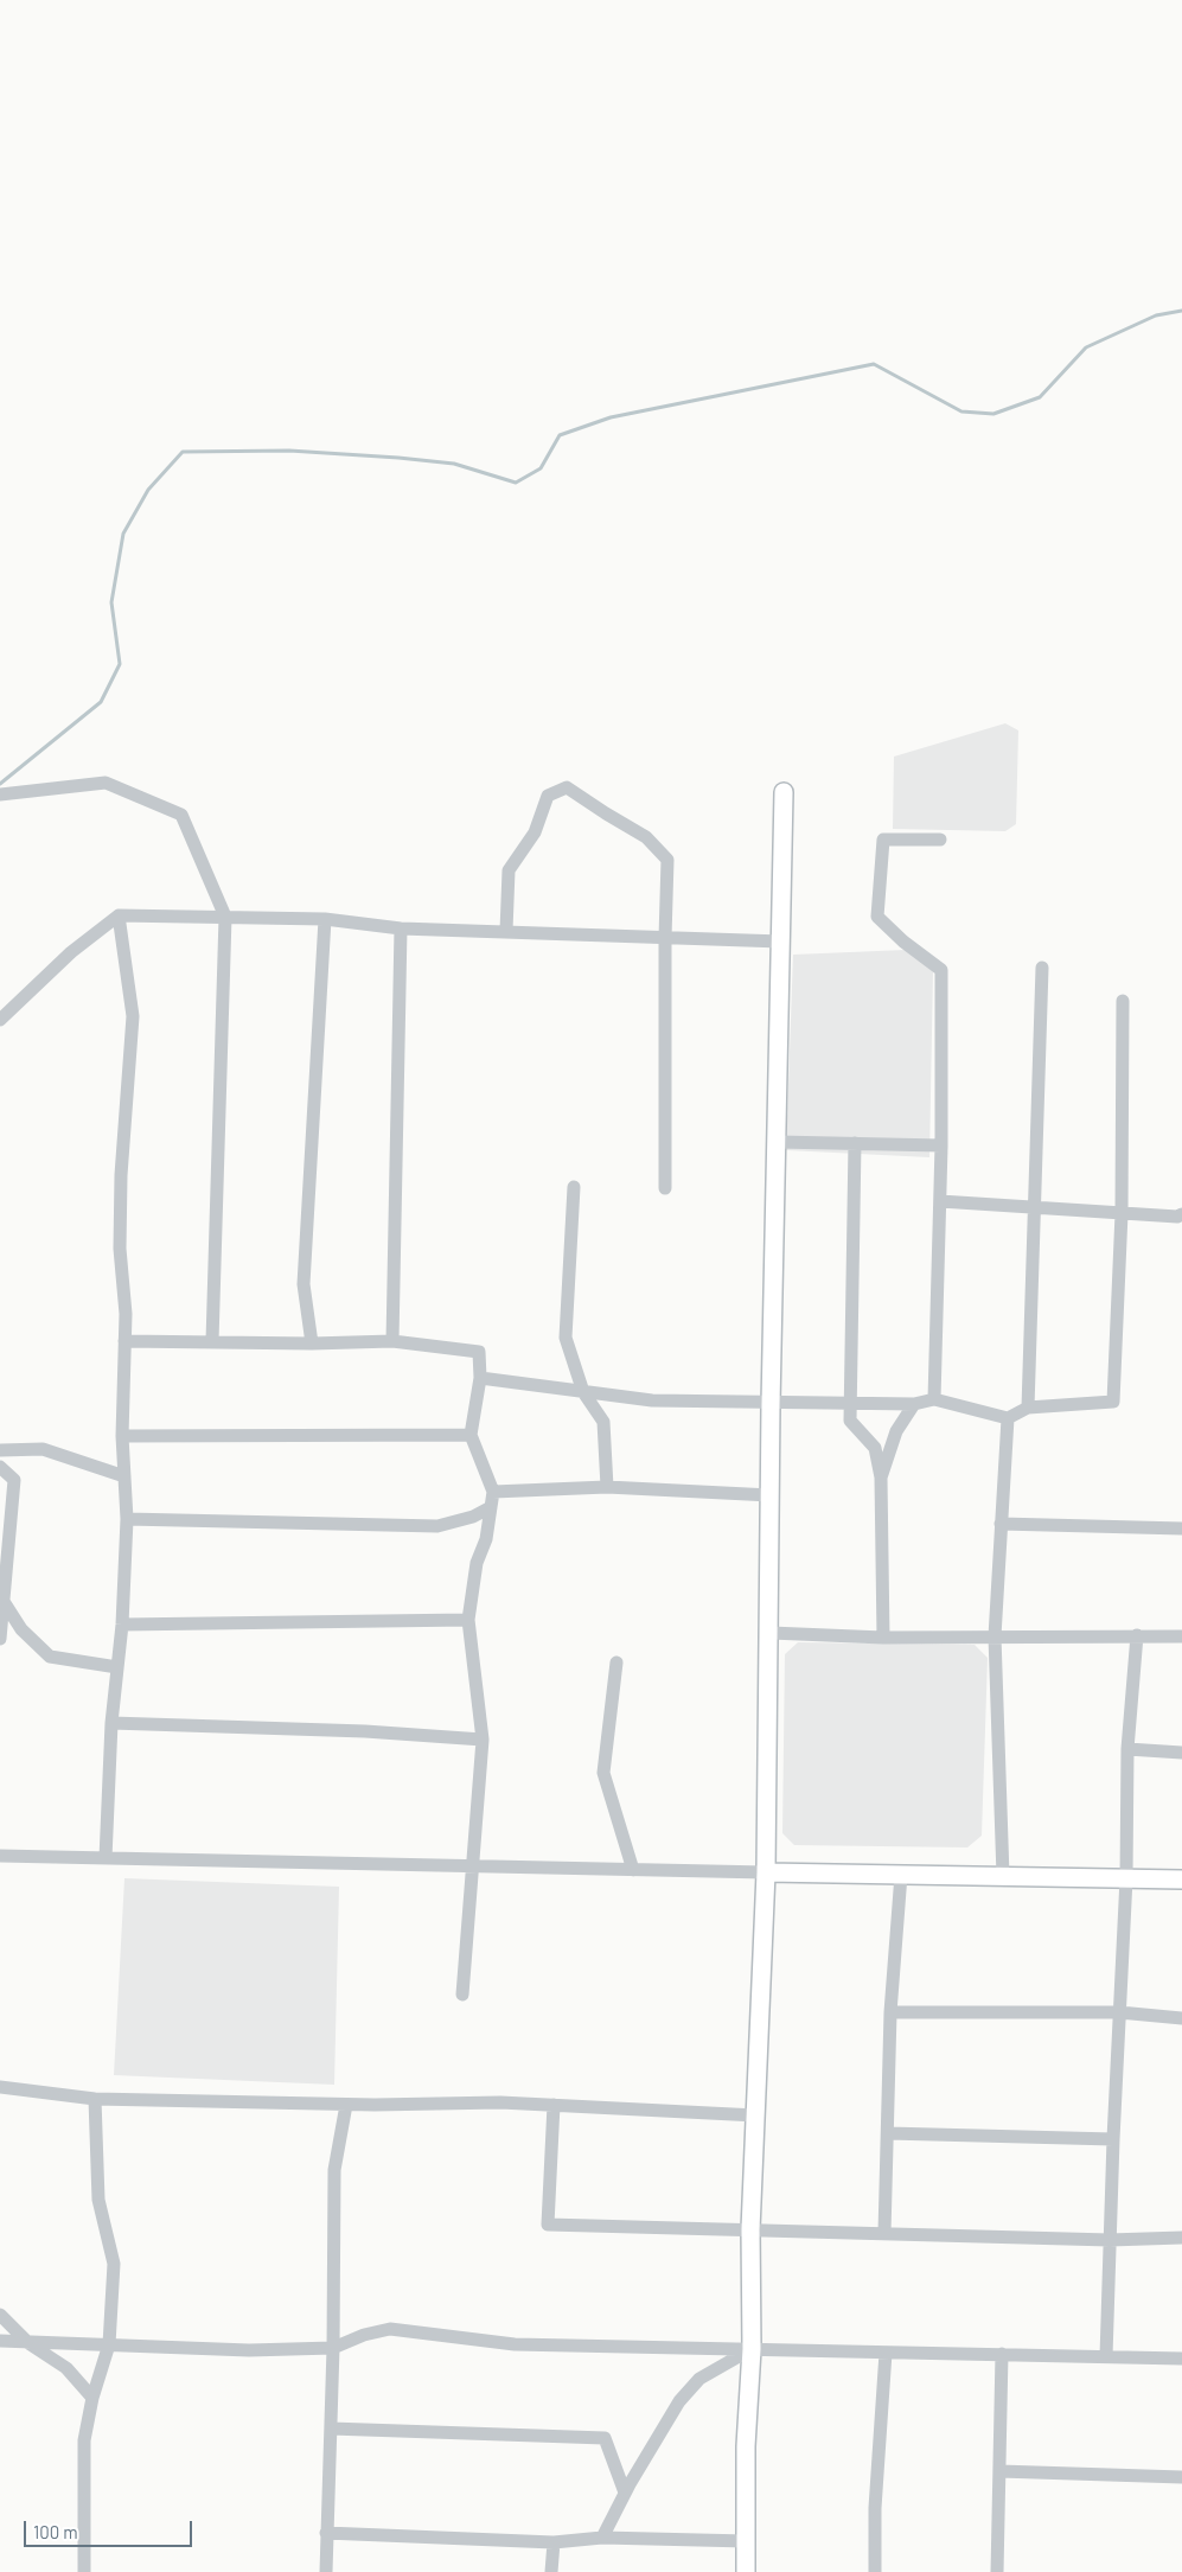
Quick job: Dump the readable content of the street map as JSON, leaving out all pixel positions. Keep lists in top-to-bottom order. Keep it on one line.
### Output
{"scale_bar":"100 m"}
